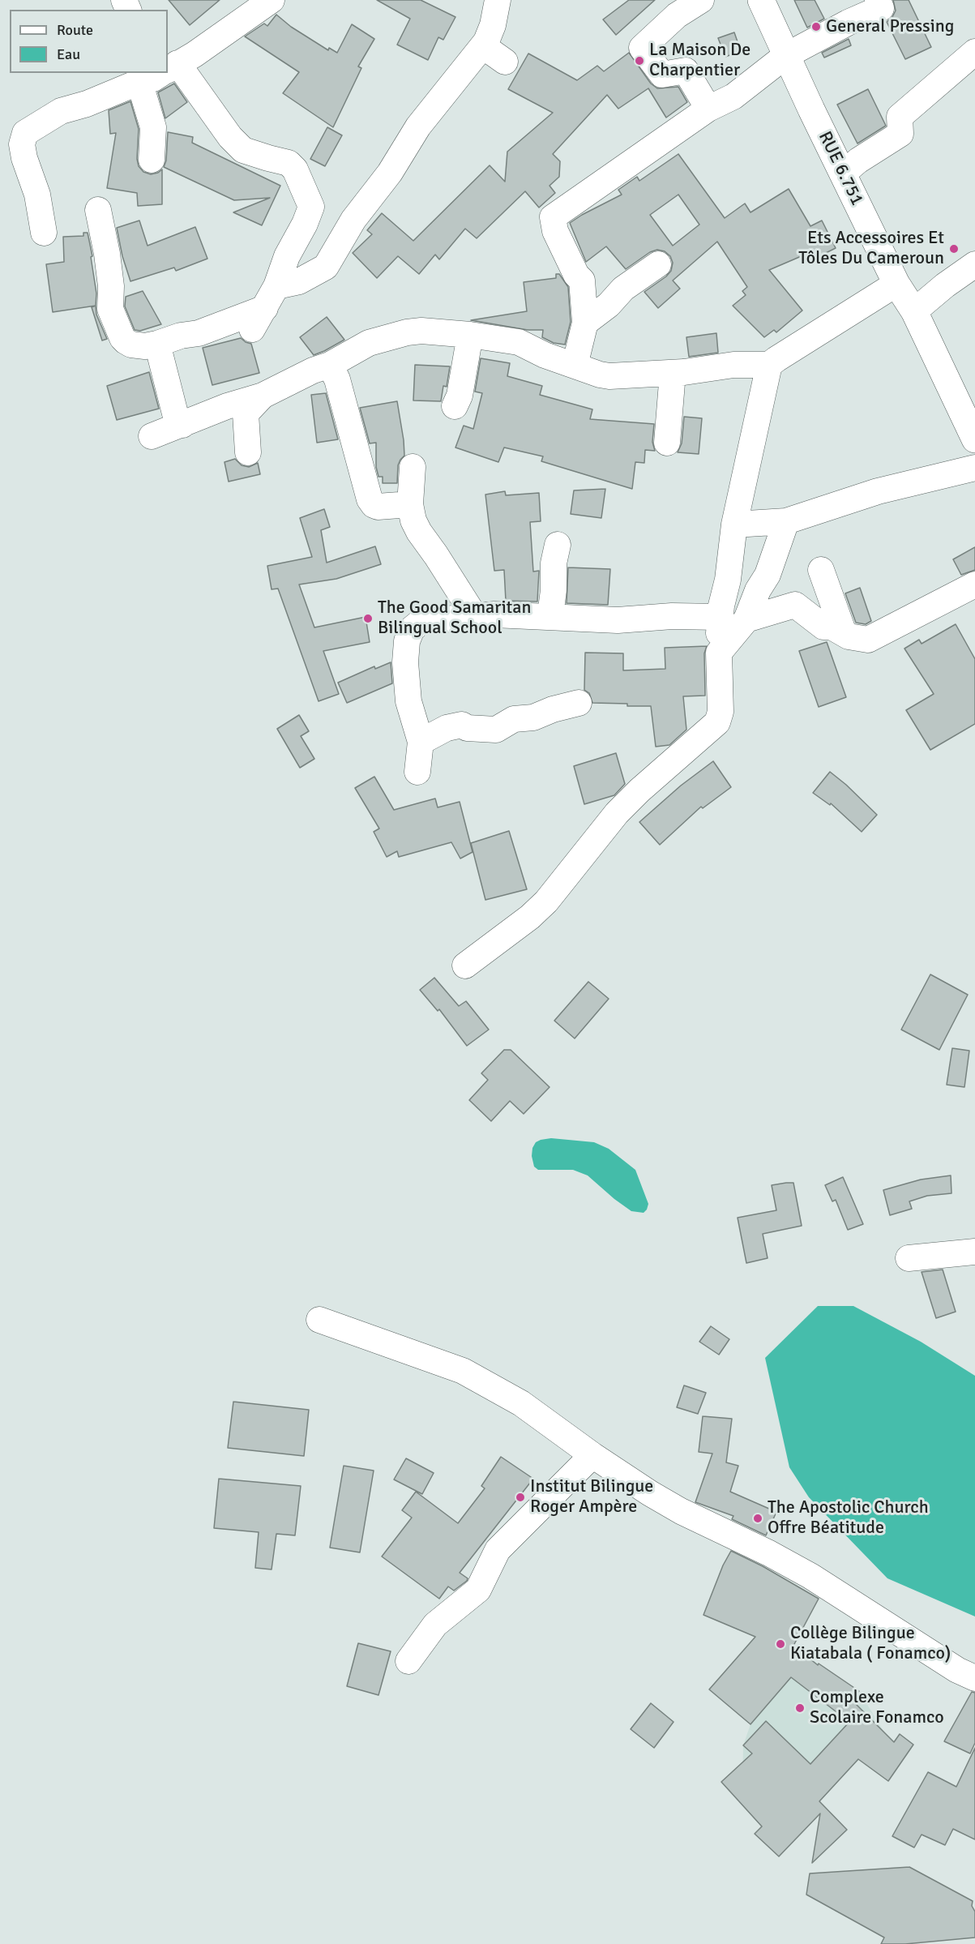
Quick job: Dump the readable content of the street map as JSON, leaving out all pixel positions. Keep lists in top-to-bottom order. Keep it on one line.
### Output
{"streets":{"main road":["RUE 6.751"]},"places":["General Pressing","La Maison De Charpentier","Ets Accessoires Et Tôles Du Cameroun","The Good Samaritan Bilingual School","Institut Bilingue Roger Ampère","The Apostolic Church Offre Béatitude","Collège Bilingue Kiatabala ( Fonamco)","Complexe Scolaire Fonamco"],"legend":["Route","Eau"]}
